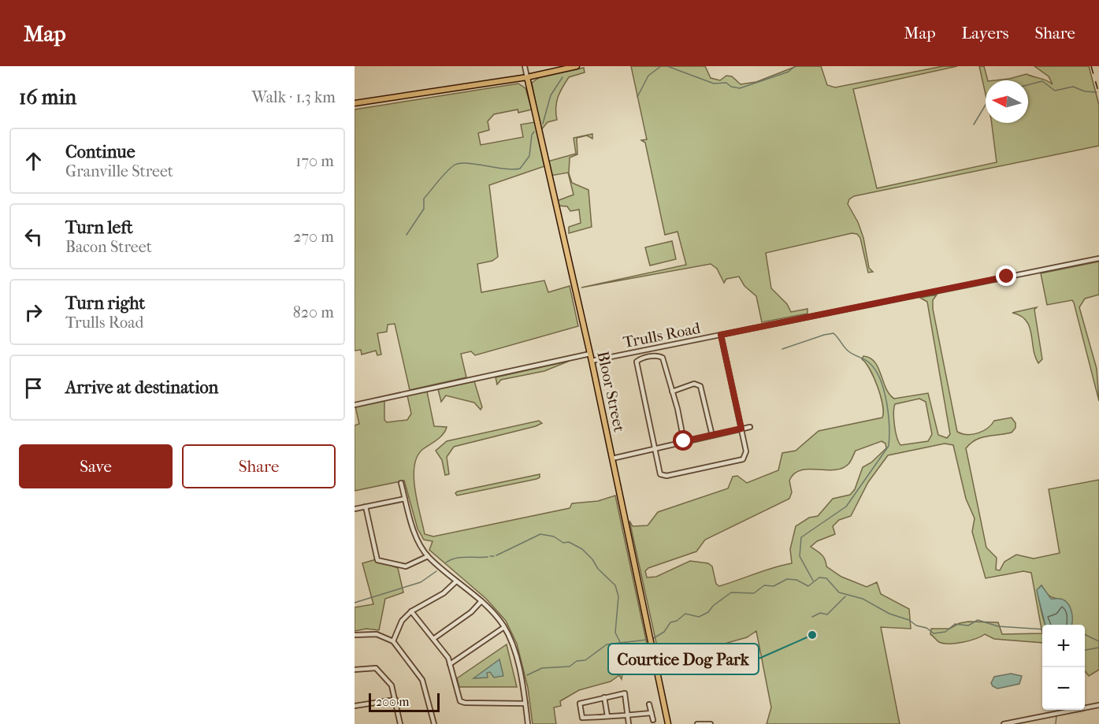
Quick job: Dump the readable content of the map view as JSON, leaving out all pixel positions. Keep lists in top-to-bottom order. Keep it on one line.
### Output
{"streets":{"main road":["Bloor Street"],"street":["Trulls Road"]},"crossings":[["Trulls Road","Bloor Street"]],"places":["Courtice Dog Park"],"scale_bar":"200 m","north":"left","page":{"header":"Map","nav":["Map","Layers","Share"],"heading":["16 min","Walk · 1.3 km"],"list":[["Continue","Granville Street","170 m"],["Turn left","Bacon Street","270 m"],["Turn right","Trulls Road","820 m"],"Arrive at destination"],"buttons":["Save","Share"],"map_buttons":["+","−"],"scale":"200 m"}}
